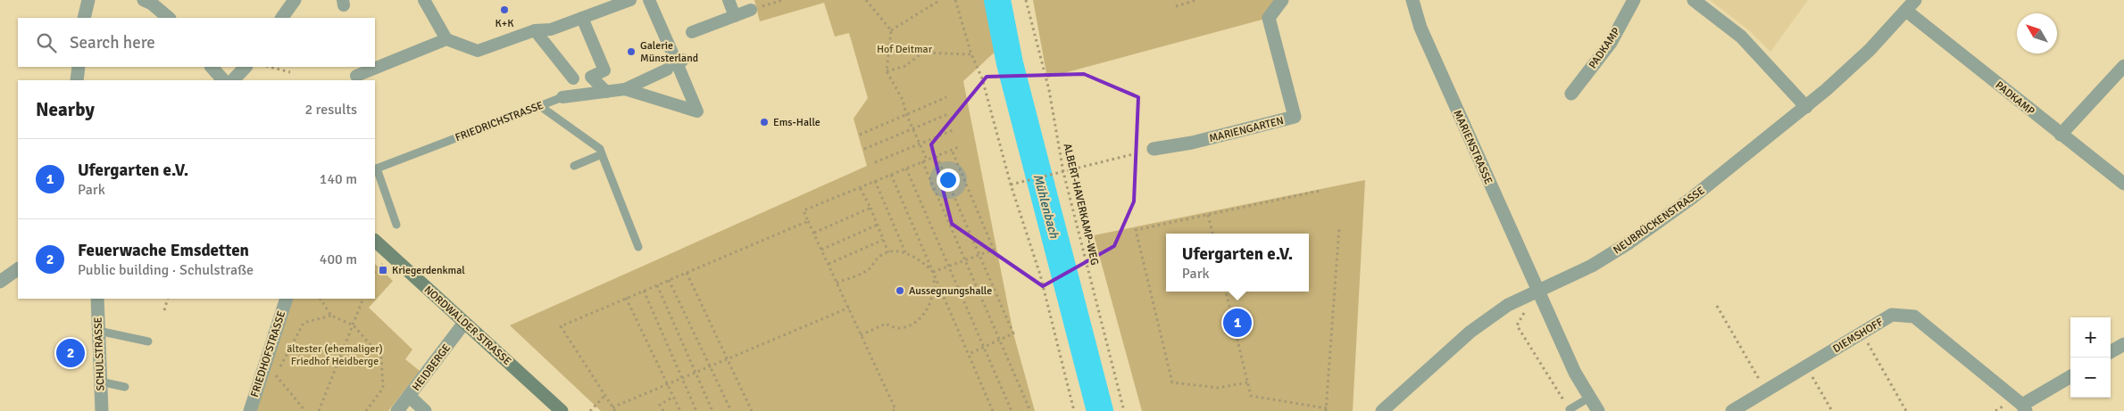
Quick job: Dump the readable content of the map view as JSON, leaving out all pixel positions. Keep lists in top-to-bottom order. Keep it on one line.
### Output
{"streets":{"main road":["NORDWALDER STRASSE"],"street":["PADKAMP","FRIEDRICHSTRASSE","MARIENGARTEN","MARIENSTRASSE","NEUBRÜCKENSTRASSE","DIEMSHOFF","SCHULSTRASSE","FRIEDHOFSTRASSE","HEIDBERGE"],"path":["ALBERT-HAVERKAMP-WEG"]},"crossings":[["PADKAMP","NEUBRÜCKENSTRASSE"],["MARIENSTRASSE","NEUBRÜCKENSTRASSE"],["NORDWALDER STRASSE","HEIDBERGE"]],"water":["Mühlenbach"],"parks":["Hof Deitmar","ältester (ehemaliger) Friedhof Heidberge"],"places":{"other":["K+K","Galerie Münsterland","Ems-Halle","Aussegnungshalle"],"transit":["Kriegerdenkmal"]},"north":"top left","page":{"search":"Search here","heading":["Nearby","2 results"],"list":[{"mark":"1","name":"Ufergarten e.V.","note":"Park","value":"140 m"},{"mark":"2","name":"Feuerwache Emsdetten","note":"Public building · Schulstraße","value":"400 m"}],"popup":["Ufergarten e.V.","Park"],"pins":["1","2"],"map_buttons":["+","−"]}}
